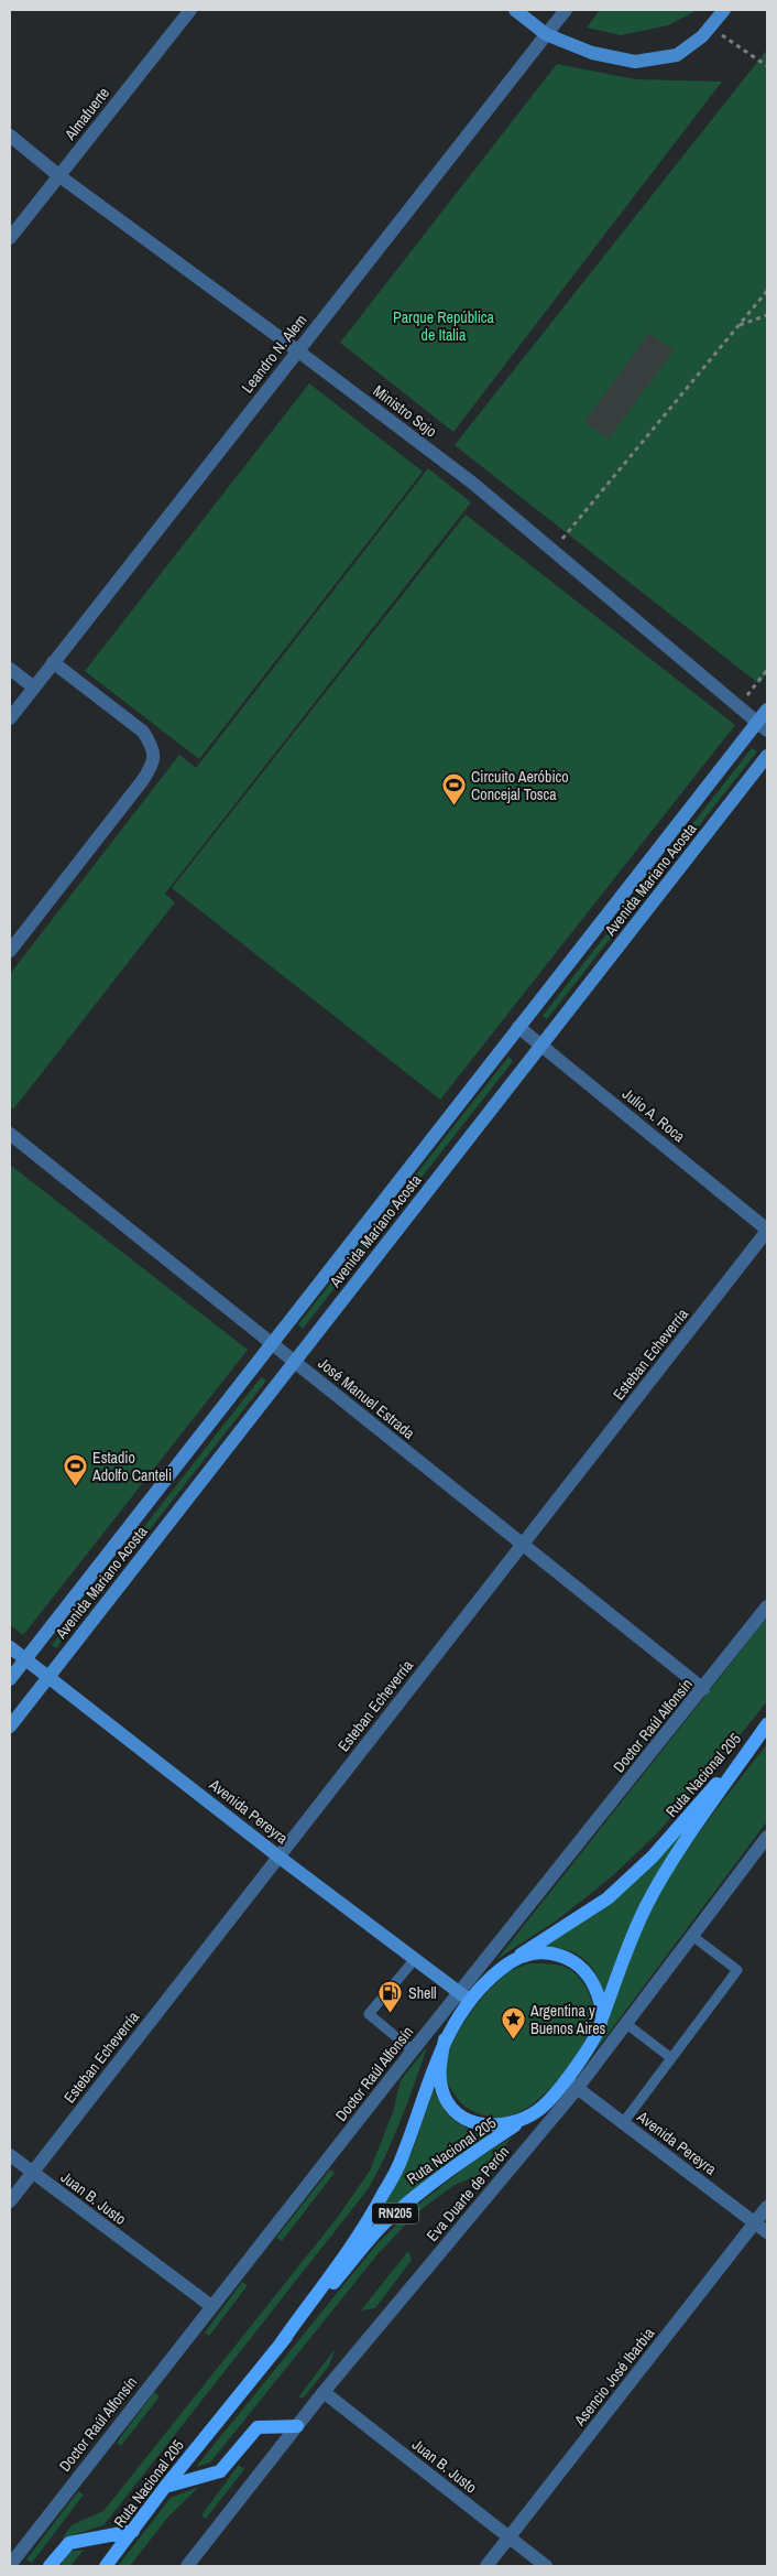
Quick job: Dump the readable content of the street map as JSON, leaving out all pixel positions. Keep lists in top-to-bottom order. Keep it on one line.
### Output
{"streets":{"main road":["Avenida Mariano Acosta","Ruta Nacional 205","Avenida Pereyra","RN205"],"street":["Almafuerte","Leandro N. Alem","Ministro Sojo","Julio A. Roca","Esteban Echeverría","José Manuel Estrada","Doctor Raúl Alfonsín","Eva Duarte de Perón","Juan B. Justo","Asencio José Ibarbia"]},"crossings":[["Almafuerte","Ministro Sojo"],["Leandro N. Alem","Ministro Sojo"],["Ministro Sojo","Avenida Mariano Acosta"],["Avenida Mariano Acosta","Julio A. Roca"],["Avenida Mariano Acosta","José Manuel Estrada"],["Avenida Mariano Acosta","Avenida Pereyra"],["Julio A. Roca","Esteban Echeverría"],["Esteban Echeverría","José Manuel Estrada"],["Esteban Echeverría","Avenida Pereyra"],["Esteban Echeverría","Juan B. Justo"],["José Manuel Estrada","Doctor Raúl Alfonsín"],["Doctor Raúl Alfonsín","Ruta Nacional 205"],["Doctor Raúl Alfonsín","Avenida Pereyra"],["Doctor Raúl Alfonsín","Eva Duarte de Perón"],["Doctor Raúl Alfonsín","Juan B. Justo"],["Ruta Nacional 205","Avenida Pereyra"],["Ruta Nacional 205","Eva Duarte de Perón"],["Avenida Pereyra","Eva Duarte de Perón"],["Avenida Pereyra","Asencio José Ibarbia"],["Eva Duarte de Perón","Juan B. Justo"],["Juan B. Justo","Asencio José Ibarbia"]],"parks":["Parque República de Italia"],"places":{"sports":["Circuito Aeróbico Concejal Tosca","Estadio Adolfo Canteli"],"fuel station":["Shell"],"place":["Argentina y Buenos Aires"]}}
